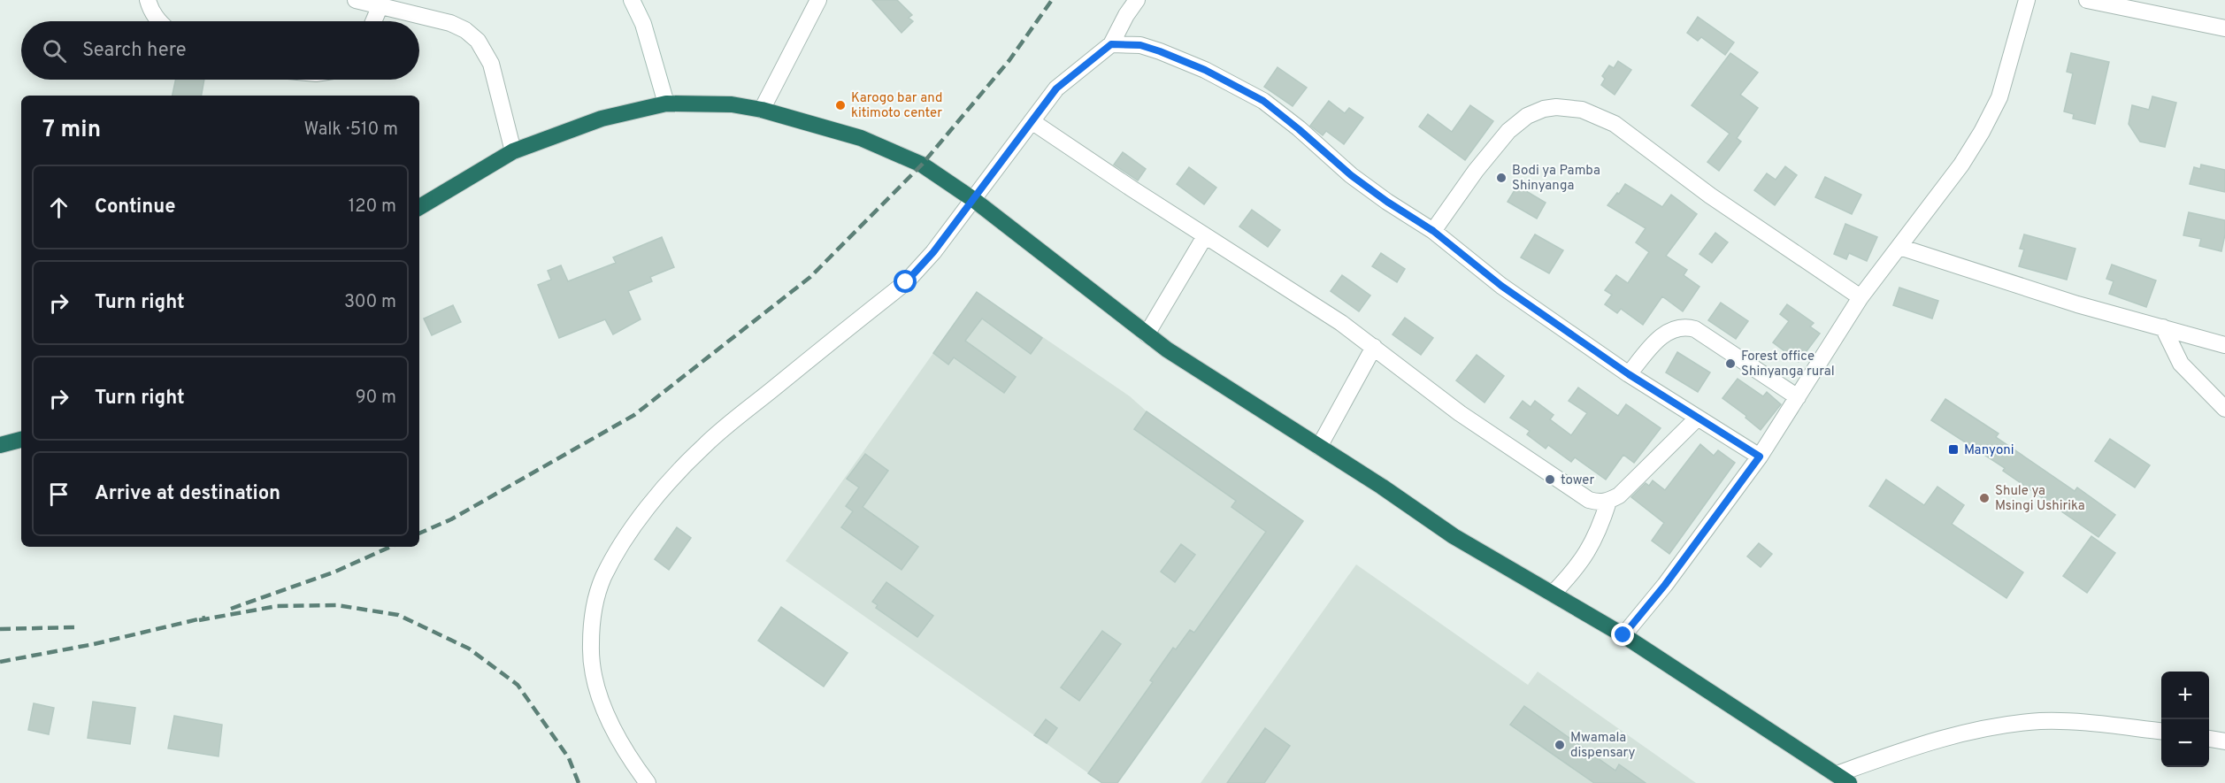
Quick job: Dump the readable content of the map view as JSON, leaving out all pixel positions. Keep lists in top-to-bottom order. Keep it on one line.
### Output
{"places":{"other":["Karogo bar and kitimoto center","Bodi ya Pamba Shinyanga","Forest office Shinyanga rural","tower","Shule ya Msingi Ushirika","Mwamala dispensary"],"transit":["Manyoni"]},"page":{"search":"Search here","heading":["7 min","Walk · 510 m"],"list":[["Continue","120 m"],["Turn right","300 m"],["Turn right","90 m"],"Arrive at destination"],"map_buttons":["+","−"]}}
